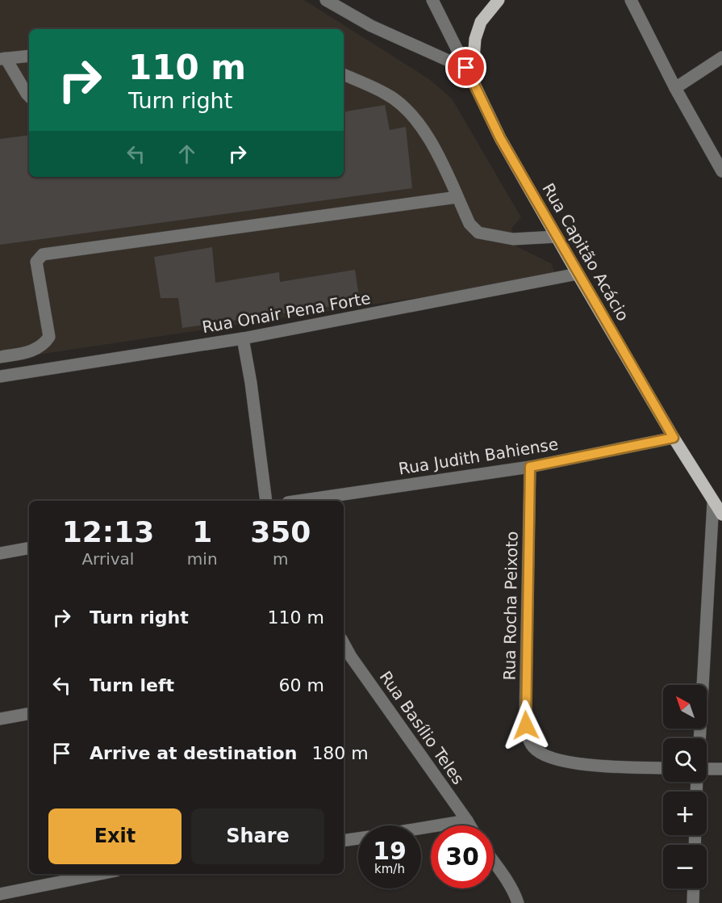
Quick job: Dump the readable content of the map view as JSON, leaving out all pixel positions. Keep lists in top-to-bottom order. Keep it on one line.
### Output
{"streets":{"main road":["Rua Capitão Acácio"],"street":["Rua Onair Pena Forte","Rua Judith Bahiense","Rua Rocha Peixoto","Rua Basílio Teles"]},"crossings":[["Rua Capitão Acácio","Rua Onair Pena Forte"],["Rua Capitão Acácio","Rua Judith Bahiense"],["Rua Judith Bahiense","Rua Rocha Peixoto"]],"north":"top left","page":{"turn":["110 m","Turn right"],"eta":["12:13","Arrival","1","min","350","m"],"list":[{"name":"Turn right","value":"110 m"},{"name":"Turn left","value":"60 m"},{"name":"Arrive at destination","value":"180 m"}],"map_buttons":["+","−"],"buttons":["Exit","Share"],"speed":"19 km/h","limit":"30"}}
